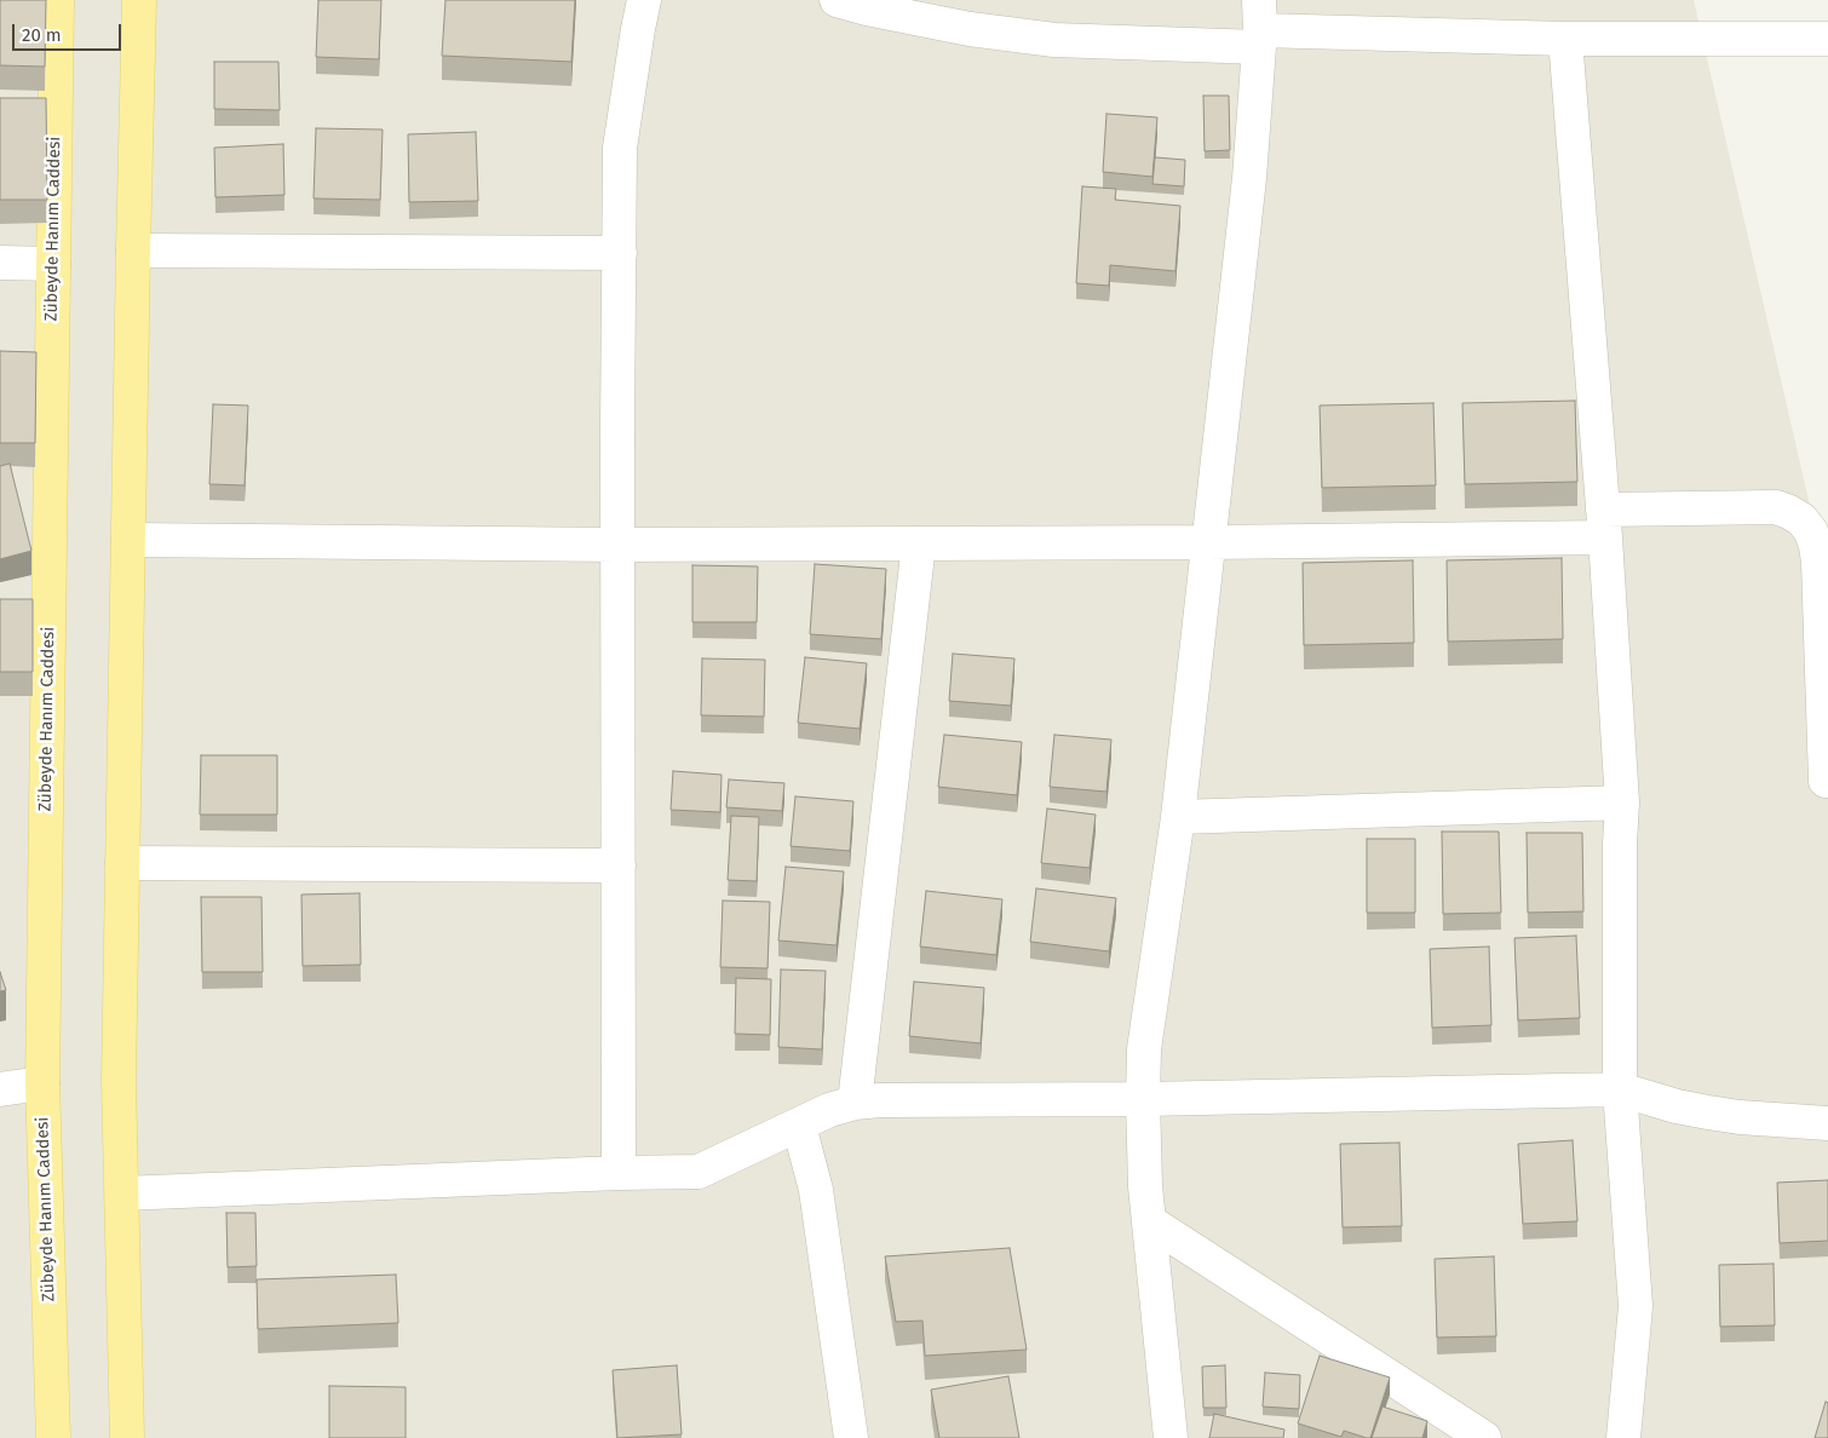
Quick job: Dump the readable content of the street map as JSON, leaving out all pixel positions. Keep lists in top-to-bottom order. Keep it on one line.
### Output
{"streets":{"main road":["Zübeyde Hanım Caddesi"]},"scale_bar":"20 m"}
